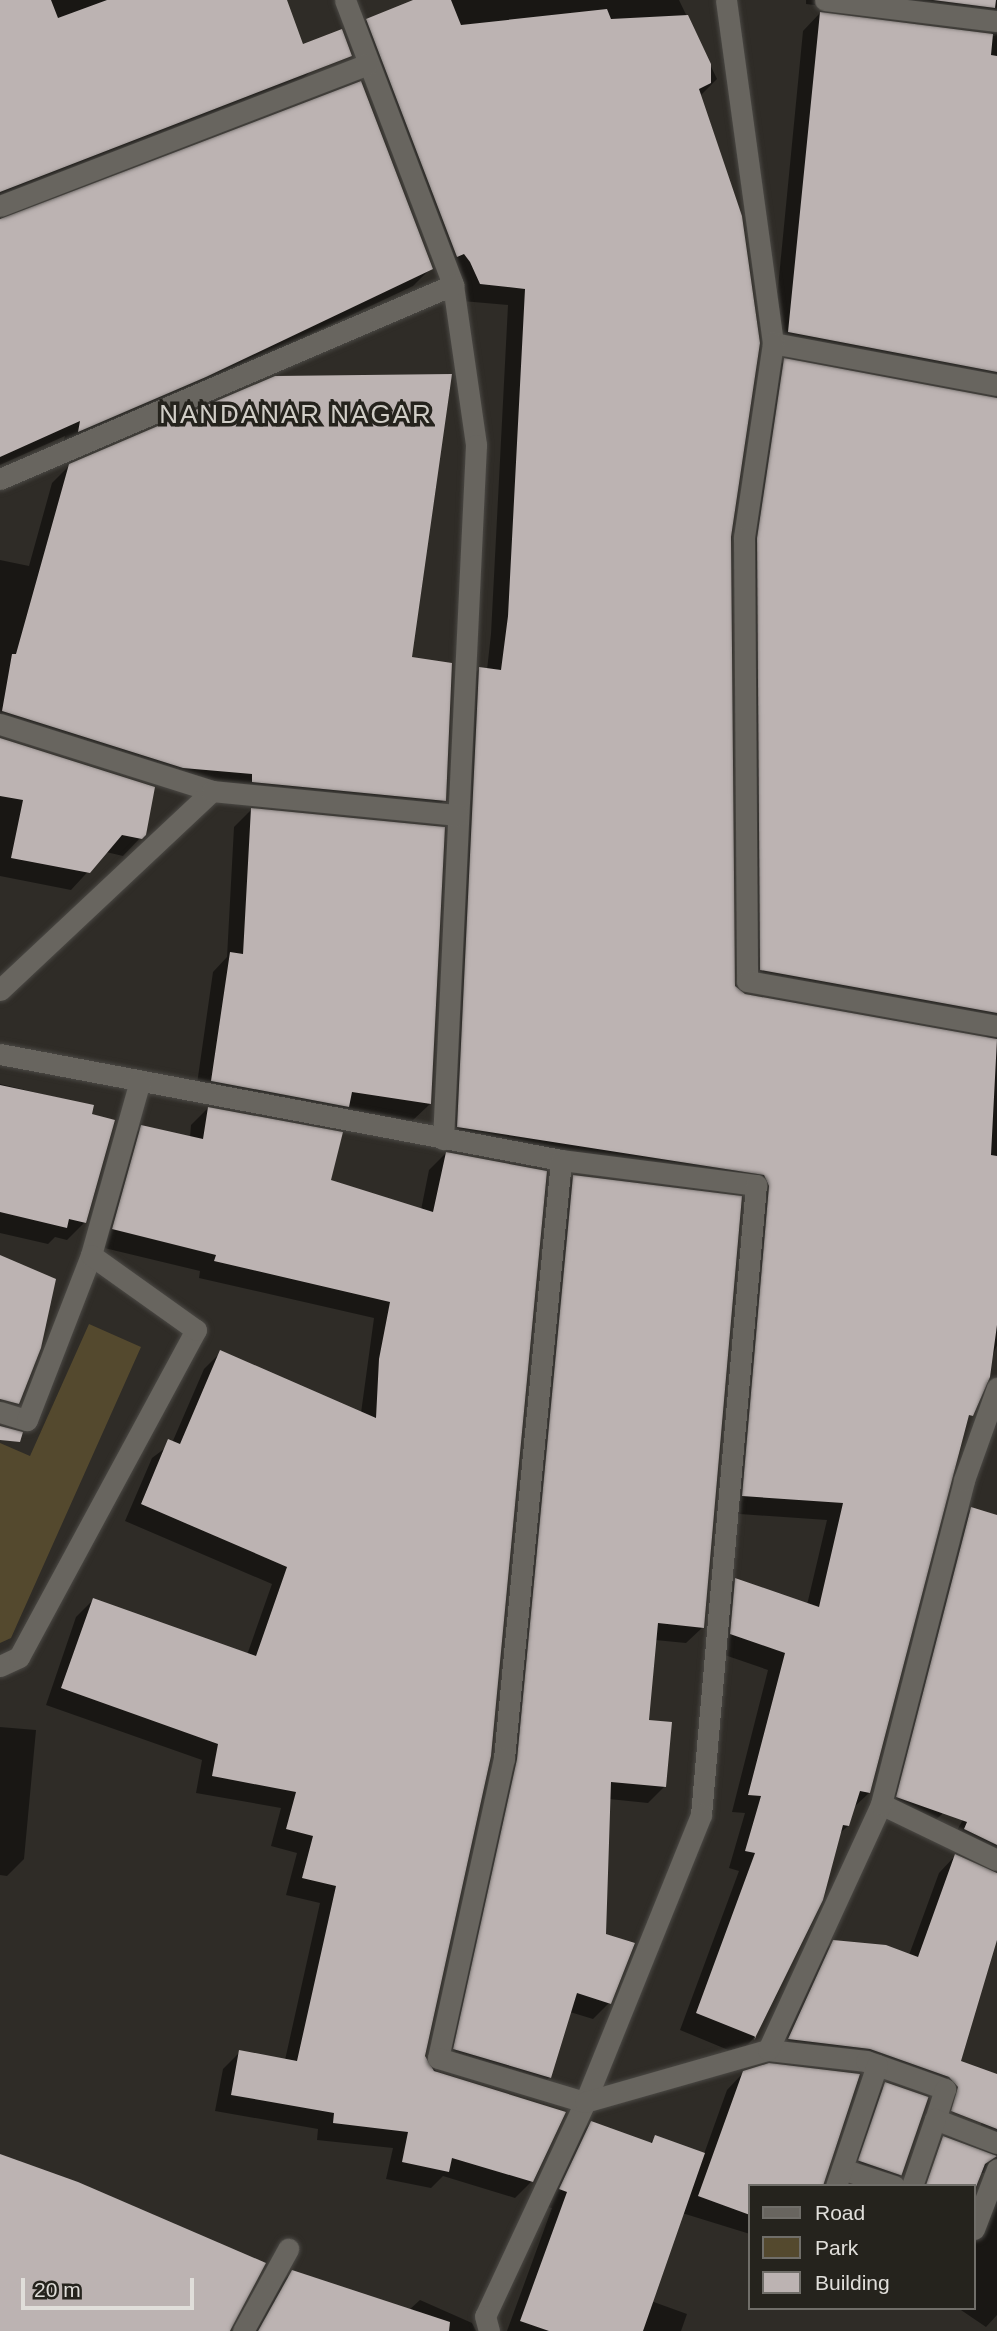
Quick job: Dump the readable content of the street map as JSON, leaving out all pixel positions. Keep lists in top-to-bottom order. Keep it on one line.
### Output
{"districts":["NANDANAR NAGAR"],"legend":["Road","Park","Building"],"scale_bar":"20 m"}
